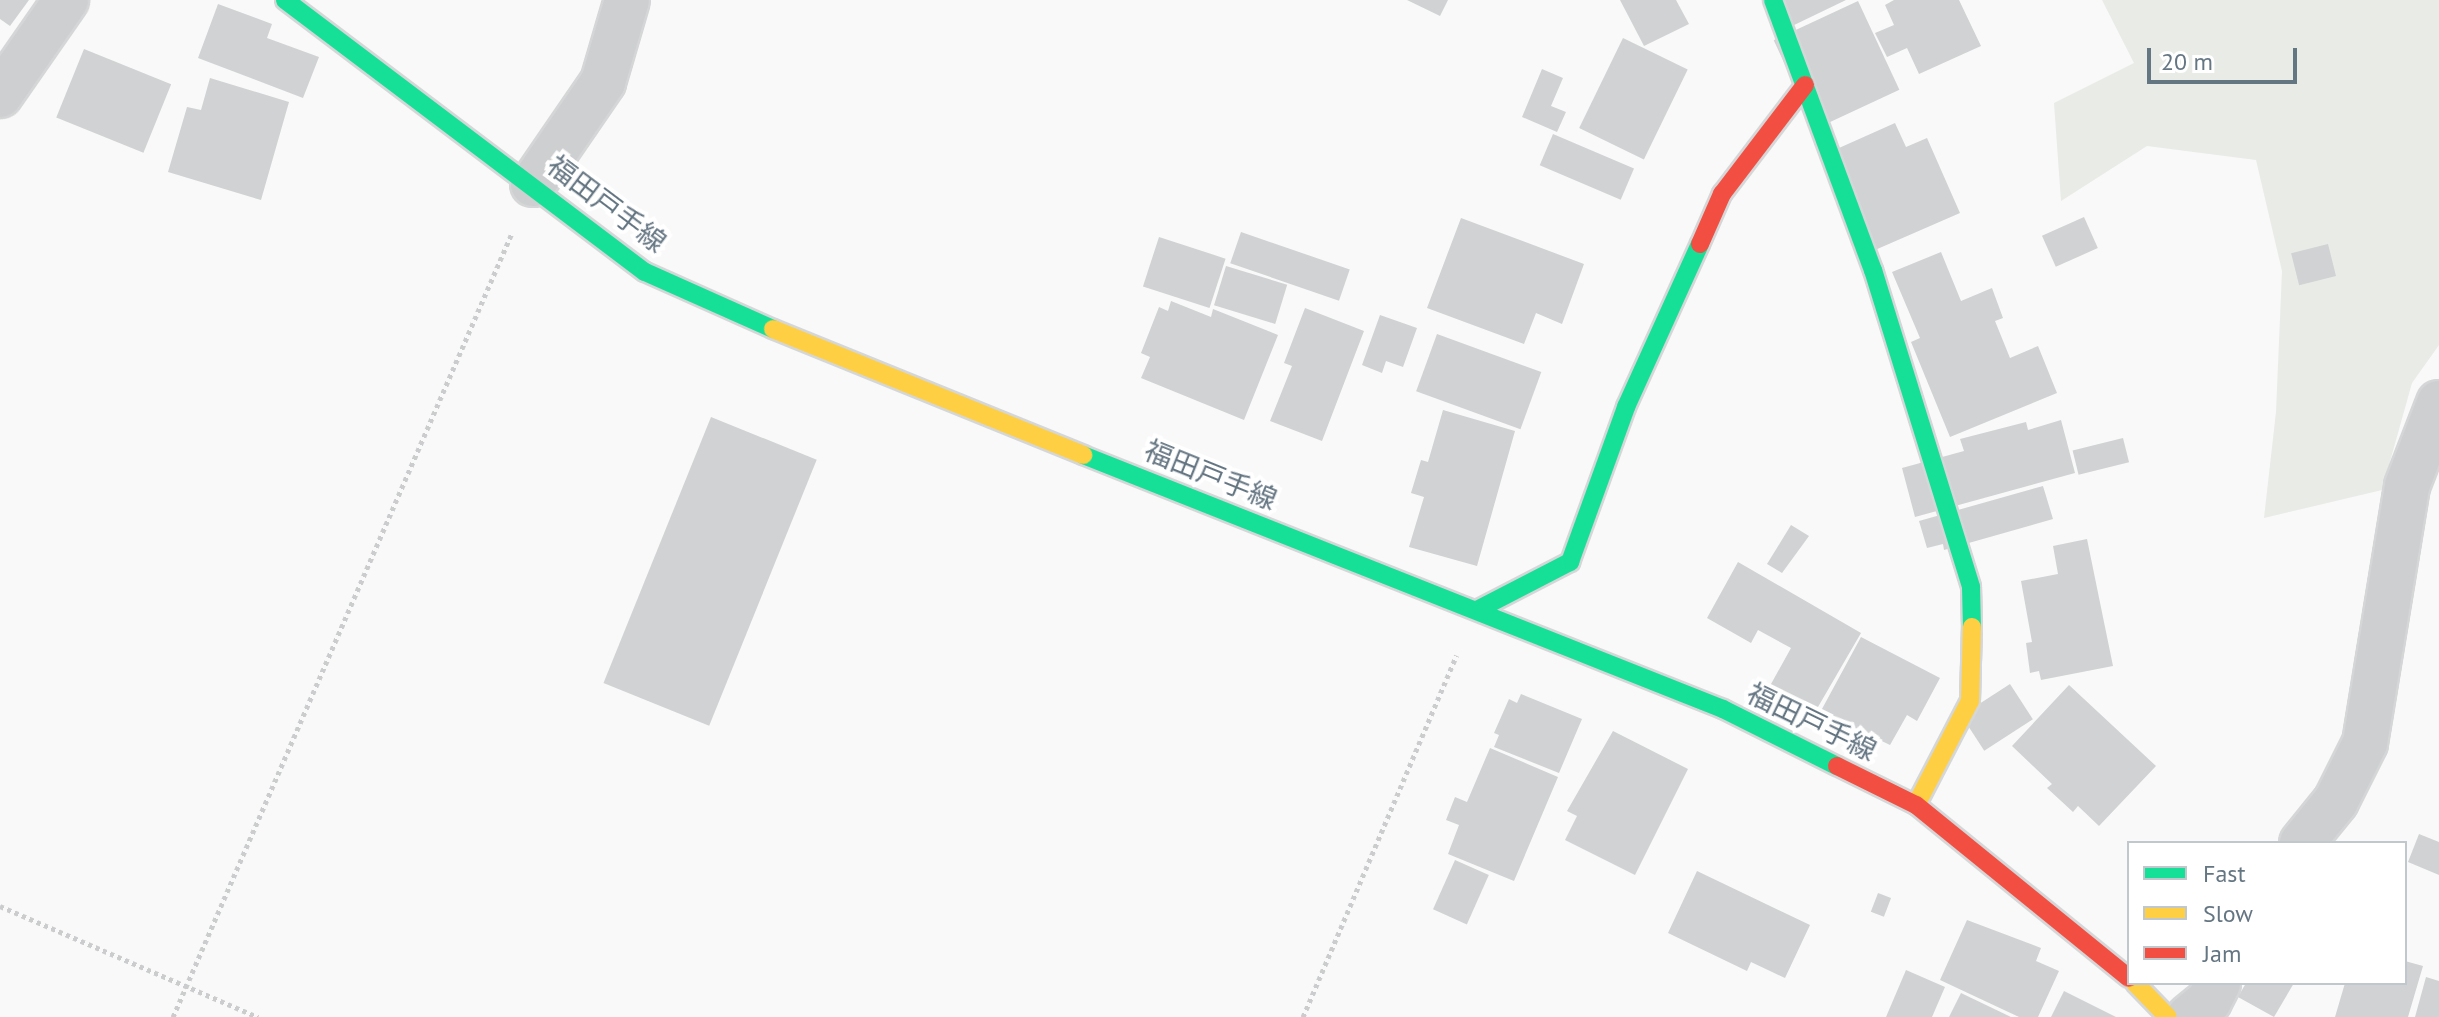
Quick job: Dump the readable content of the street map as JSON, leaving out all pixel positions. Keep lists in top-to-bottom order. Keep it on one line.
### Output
{"streets":{"main road":["福田戸手線"]},"legend":["Fast","Slow","Jam"],"scale_bar":"20 m"}
